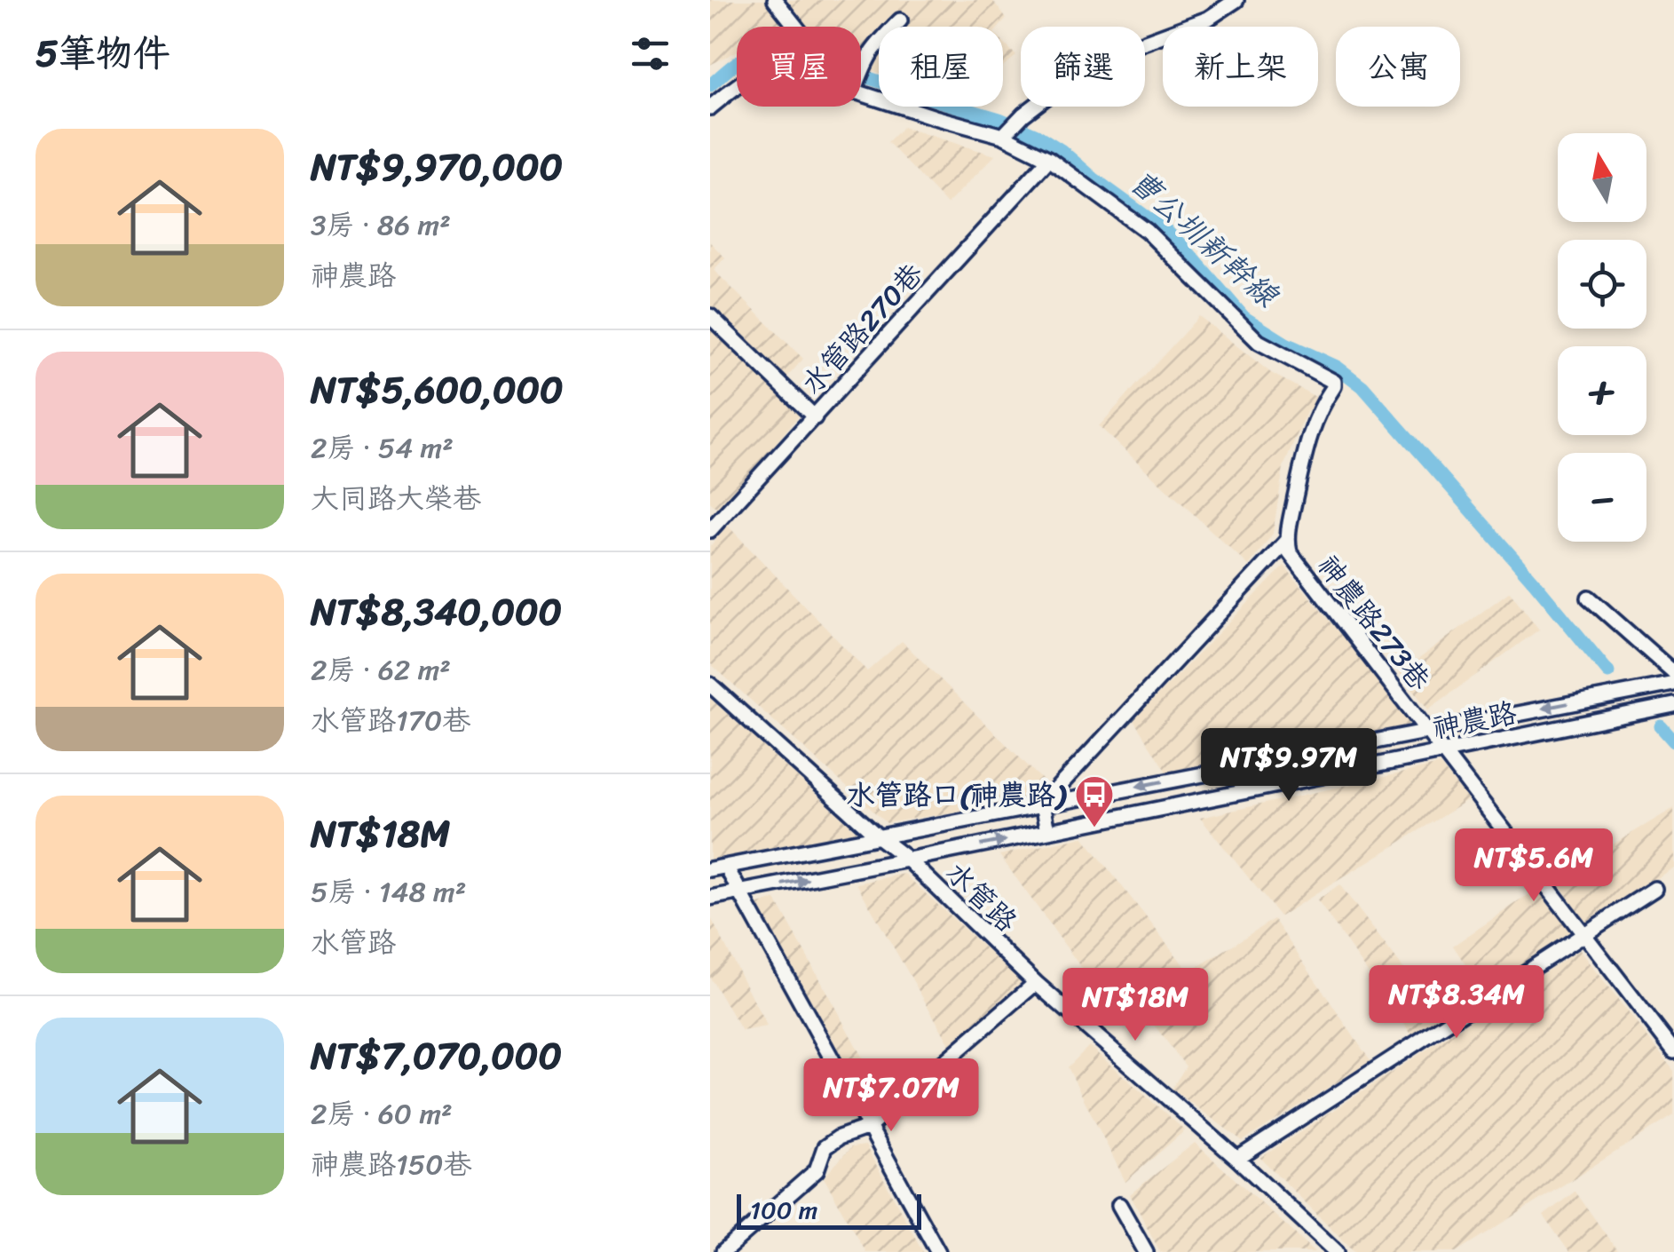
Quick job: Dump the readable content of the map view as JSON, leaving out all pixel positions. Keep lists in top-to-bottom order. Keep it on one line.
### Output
{"streets":{"street":["水管路270巷","神農路273巷","神農路","水管路"]},"crossings":[["水管路270巷","神農路273巷"],["神農路273巷","神農路"],["神農路","水管路"]],"water":["曹公圳新幹線"],"places":{"bus stop":["水管路口(神農路)"]},"scale_bar":"100 m","north":"top","page":{"heading":"5筆物件","chip":["買屋","租屋","篩選","新上架","公寓"],"list":[{"name":"NT$9,970,000","note":"3房 · 86 m² · 神農路"},{"name":"NT$5,600,000","note":"2房 · 54 m² · 大同路大榮巷"},{"name":"NT$8,340,000","note":"2房 · 62 m² · 水管路170巷"},{"name":"NT$18M","note":"5房 · 148 m² · 水管路"},{"name":"NT$7,070,000","note":"2房 · 60 m² · 神農路150巷"}],"map_buttons":["+","−"],"price":["NT$9.97M","NT$5.6M","NT$8.34M","NT$18M","NT$7.07M"],"scale":"100 m"}}
